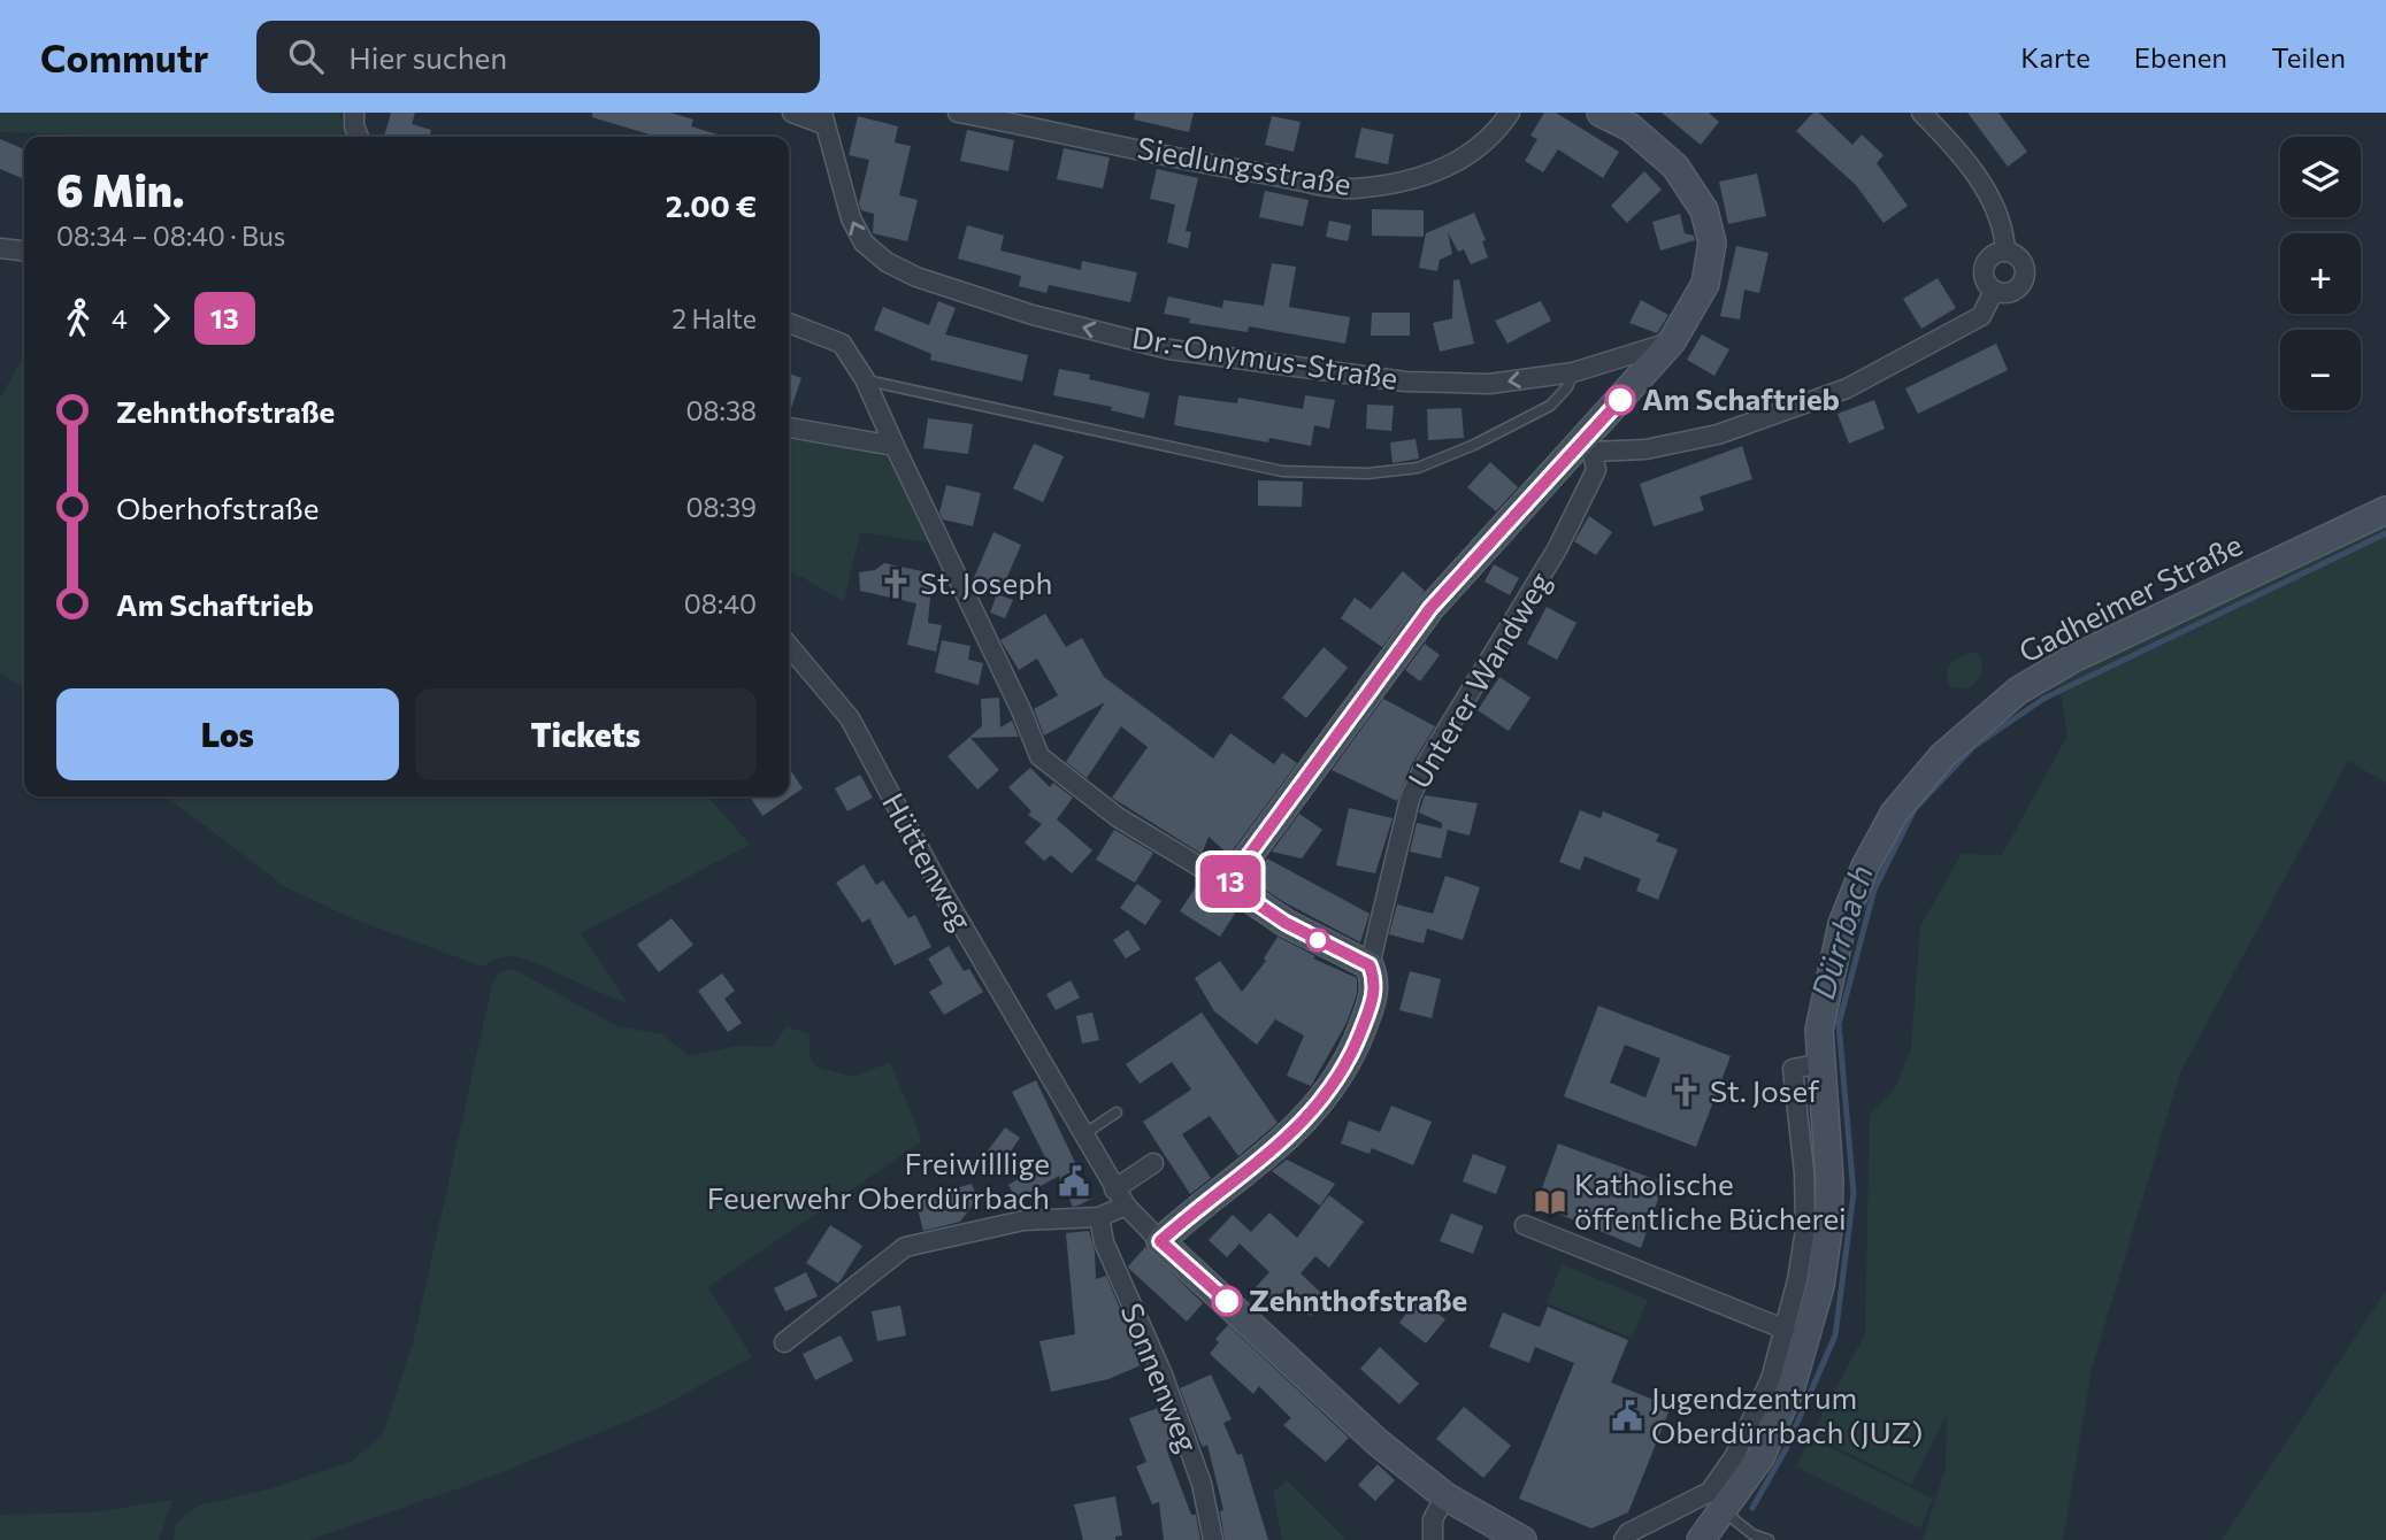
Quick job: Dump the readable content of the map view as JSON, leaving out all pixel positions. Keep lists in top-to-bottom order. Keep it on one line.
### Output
{"streets":{"street":["Siedlungsstraße","Dr.-Onymus-Straße","Gadheimer Straße","Unterer Wandweg","Hüttenweg","Sonnenweg"]},"one_way":["Dr.-Onymus-Straße"],"water":["Dürrbach"],"places":{"other":["Am Schaftrieb","Zehnthofstraße"],"church":["St. Joseph","St. Josef"],"public building":["Freiwilllige Feuerwehr Oberdürrbach","Jugendzentrum Oberdürrbach (JUZ)"],"library":["Katholische öffentliche Bücherei"]},"lines":["bus line 13"],"page":{"header":"Commutr","search":"Hier suchen","nav":["Karte","Ebenen","Teilen"],"on_map":"13","map_buttons":["+","−"],"heading":["6 Min.","08:34 – 08:40 · Bus","2.00 €"],"legs":["4","13","2 Halte"],"list":[{"name":"Zehnthofstraße","value":"08:38"},{"name":"Oberhofstraße","value":"08:39"},{"name":"Am Schaftrieb","value":"08:40"}],"buttons":["Los","Tickets"]}}
